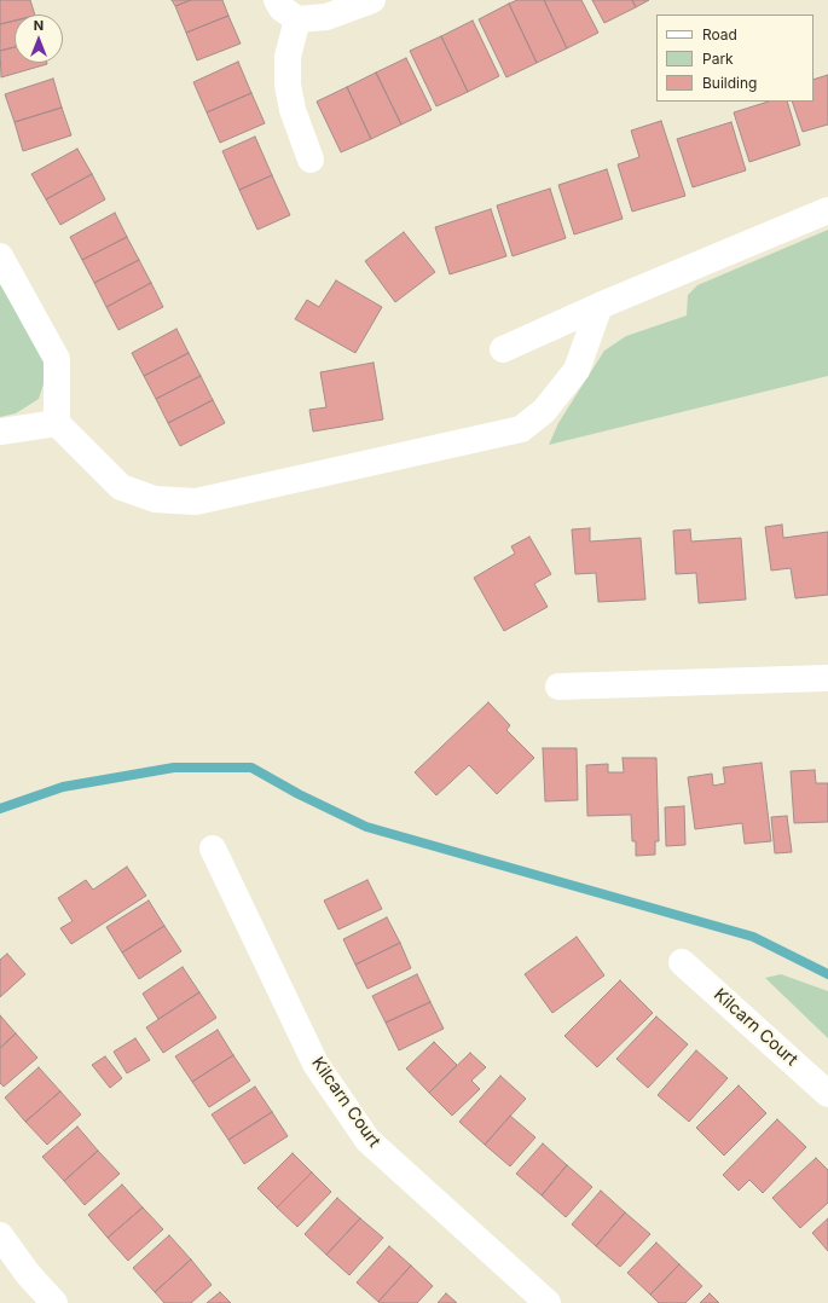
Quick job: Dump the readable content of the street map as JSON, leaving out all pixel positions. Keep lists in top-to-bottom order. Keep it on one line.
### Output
{"streets":{"street":["Kilcarn Court"]},"legend":["Road","Park","Building"],"north":"top"}
